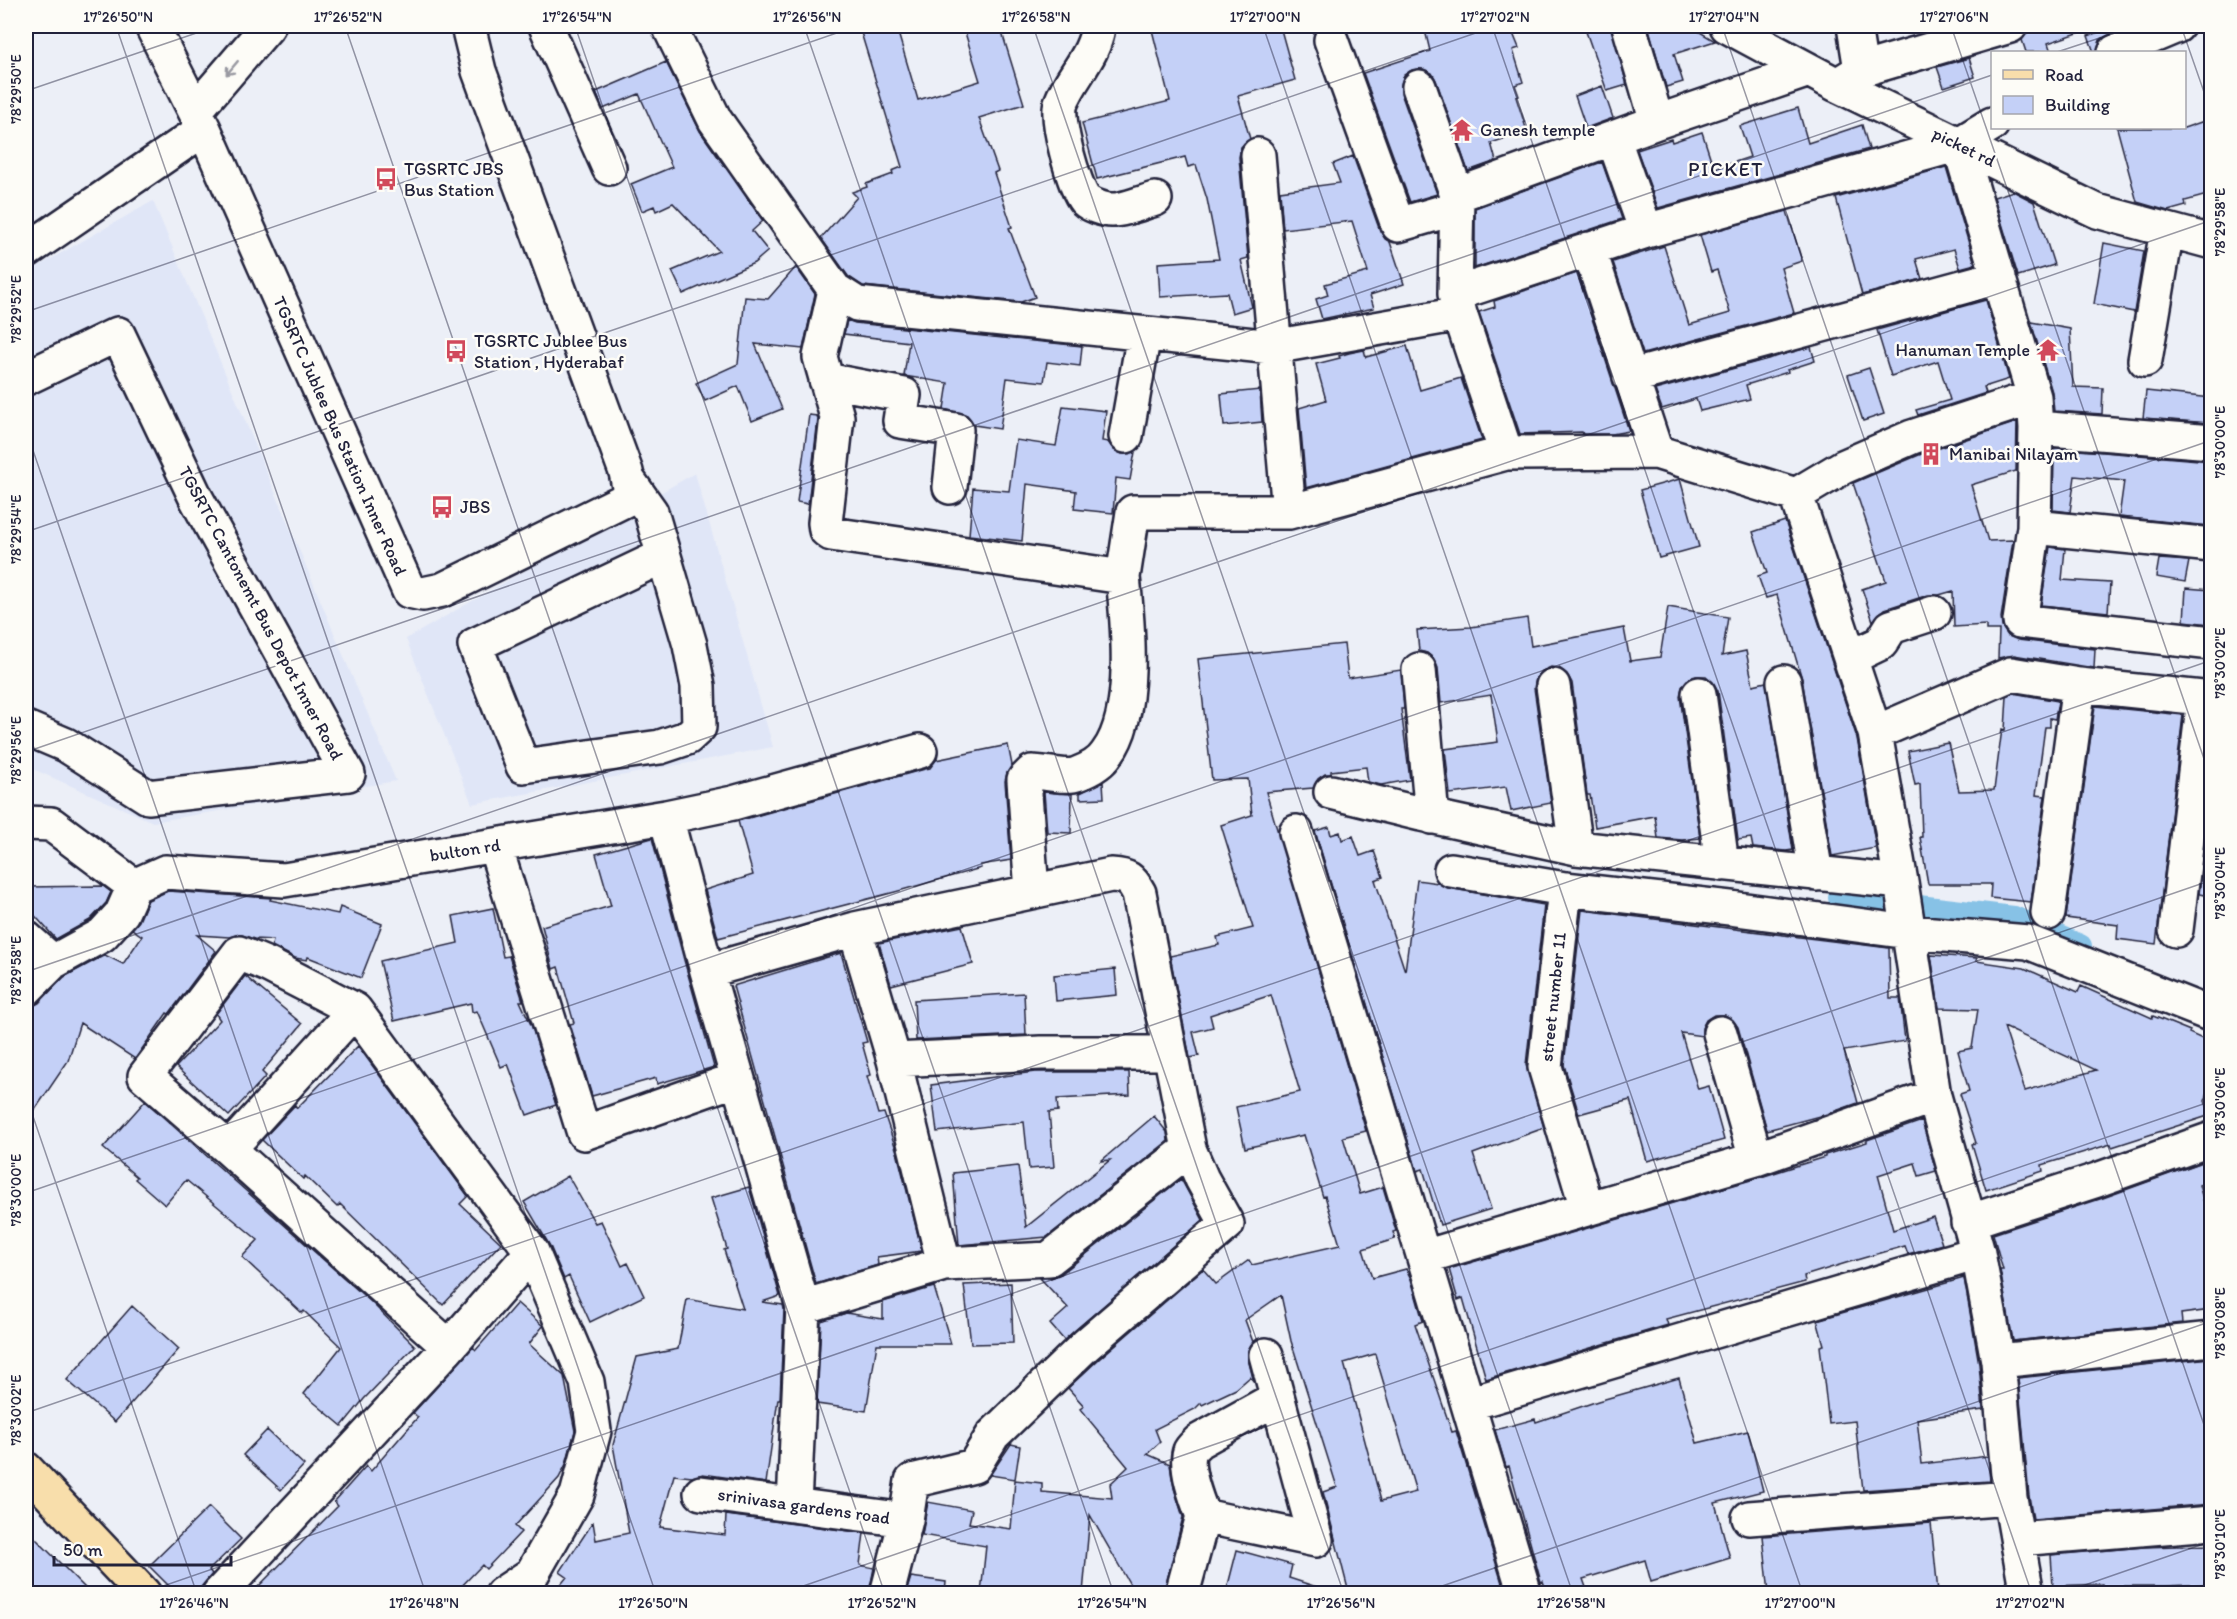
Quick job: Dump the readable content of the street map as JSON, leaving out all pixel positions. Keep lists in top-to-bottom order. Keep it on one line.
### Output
{"streets":{"street":["picket rd","TGSRTC Jublee Bus Station Inner Road","TGSRTC Cantonemt Bus Depot Inner Road","bulton rd","street number 11","srinivasa gardens road"]},"districts":["PICKET"],"places":{"temple":["Ganesh temple","Hanuman Temple"],"bus stop":["TGSRTC JBS Bus Station","TGSRTC Jublee Bus Station , Hyderabaf","JBS"],"building":["Manibai Nilayam"]},"legend":["Road","Building"],"scale_bar":"50 m","coordinates":["17°26'50\"N","17°26'52\"N","17°26'54\"N","17°26'56\"N","17°26'58\"N","17°27'00\"N","17°27'02\"N","17°27'04\"N","17°27'06\"N","78°29'50\"E","78°29'58\"E","78°29'52\"E","78°30'00\"E","78°29'54\"E","78°30'02\"E","78°29'56\"E","78°30'04\"E","78°30'06\"E","78°30'08\"E","78°30'10\"E","17°26'46\"N","17°26'48\"N"]}
